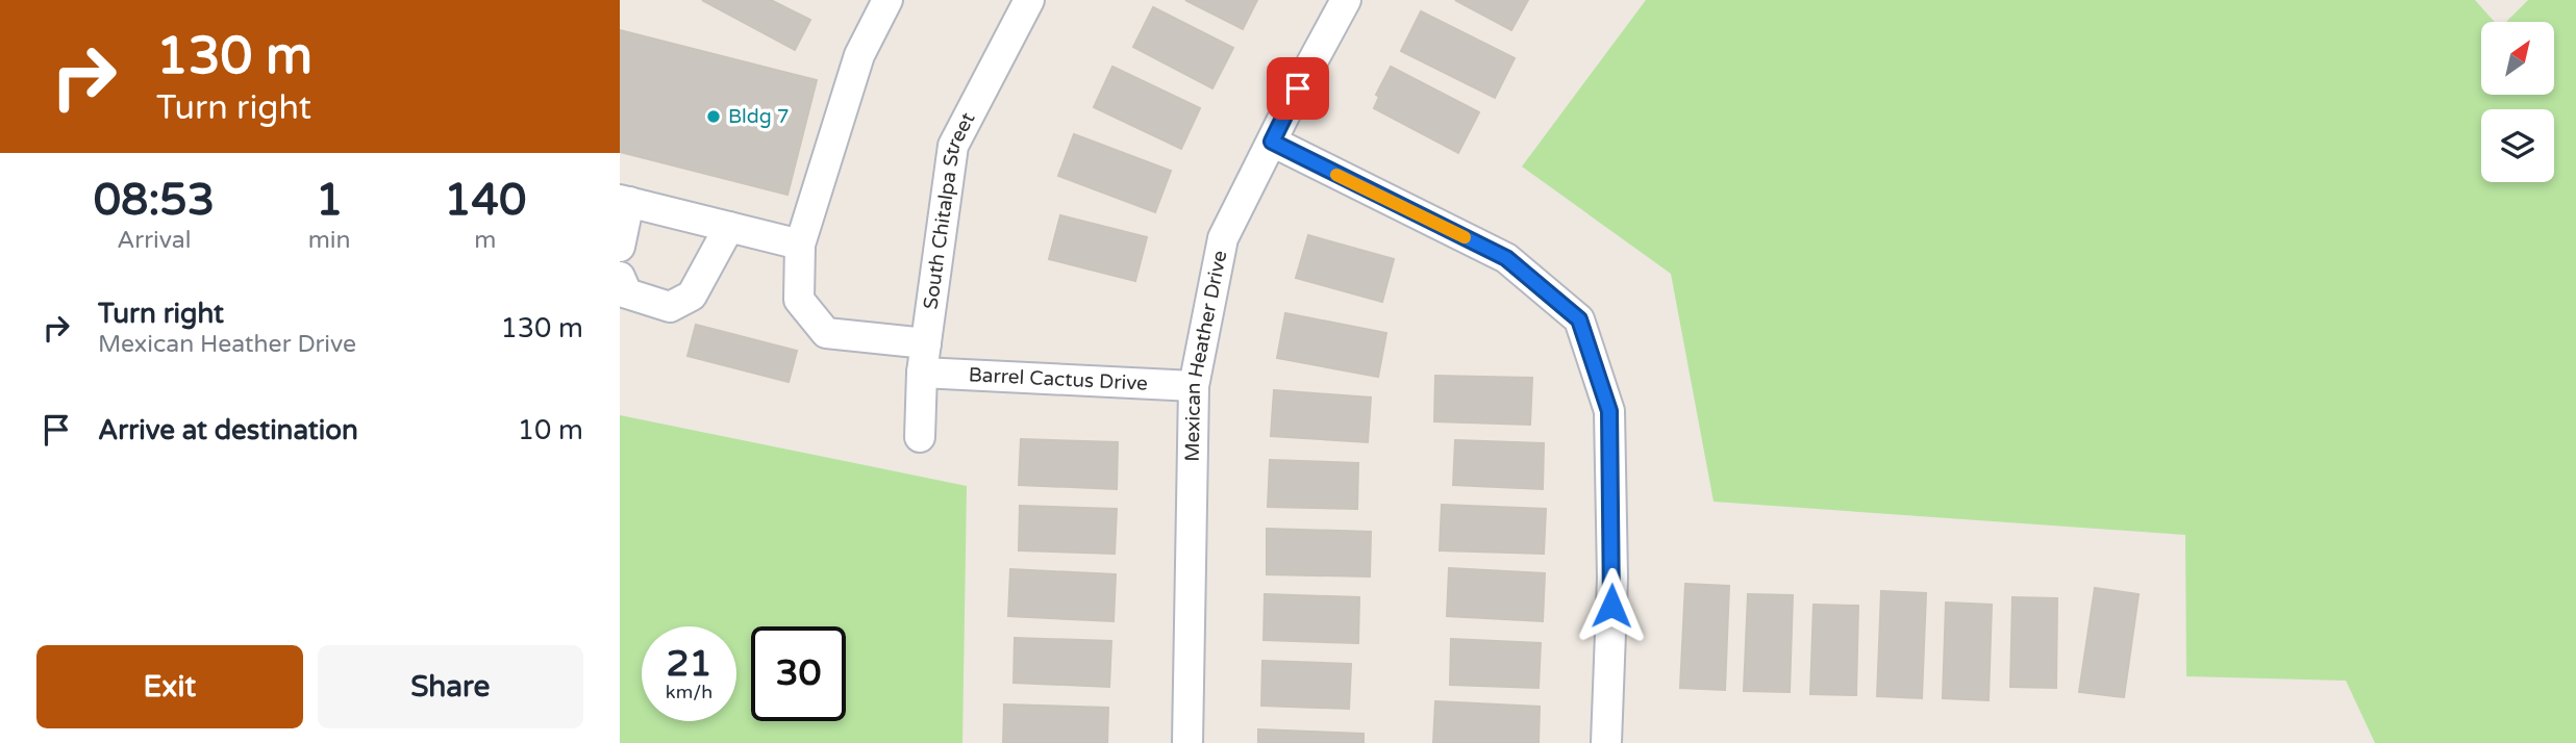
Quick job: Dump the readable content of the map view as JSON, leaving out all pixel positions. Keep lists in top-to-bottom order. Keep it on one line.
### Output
{"streets":{"street":["South Chitalpa Street","Mexican Heather Drive","Barrel Cactus Drive"]},"crossings":[["South Chitalpa Street","Barrel Cactus Drive"],["Mexican Heather Drive","Barrel Cactus Drive"]],"places":["Bldg 7"],"north":"top right","page":{"turn":["130 m","Turn right"],"eta":["08:53","Arrival","1","min","140","m"],"list":[{"name":"Turn right","note":"Mexican Heather Drive","value":"130 m"},{"name":"Arrive at destination","value":"10 m"}],"speed":"21 km/h","limit":"30","buttons":["Exit","Share"]}}
